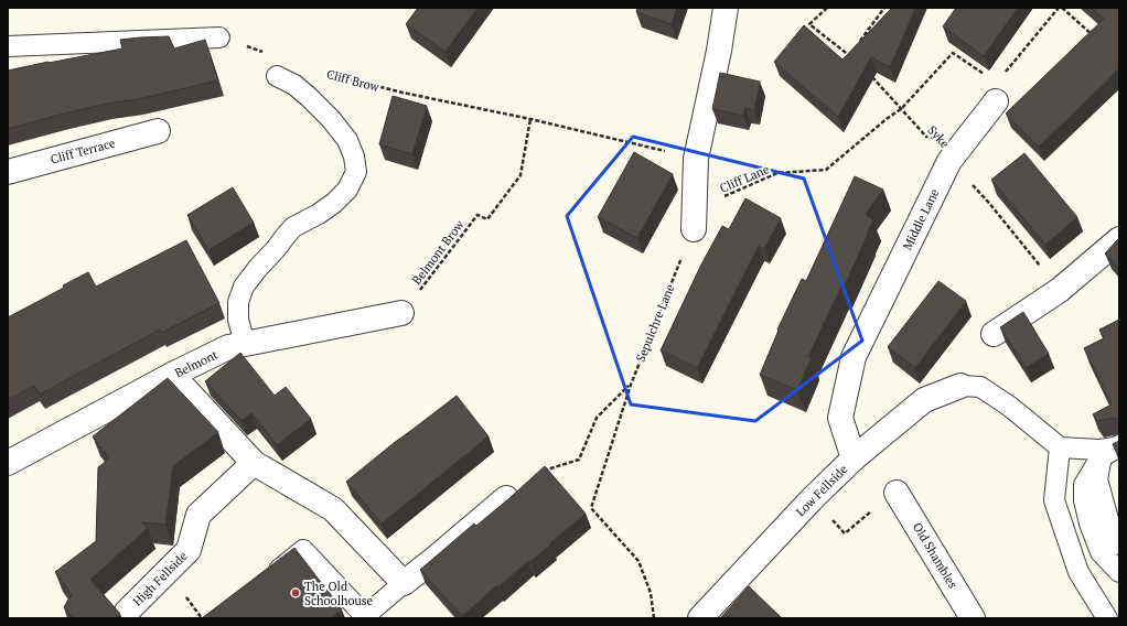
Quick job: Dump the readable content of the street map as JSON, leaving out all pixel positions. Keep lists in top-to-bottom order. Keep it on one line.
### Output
{"streets":{"street":["Cliff Terrace","Middle Lane","Belmont","Low Fellside","Old Shambles","High Fellside"],"path":["Cliff Brow","Syke","Cliff Lane","Belmont Brow","Sepulchre Lane"]},"crossings":[["Cliff Brow","Belmont Brow"],["Syke","Cliff Lane"],["Syke","Middle Lane"],["Cliff Lane","Sepulchre Lane"],["Middle Lane","Low Fellside"],["Belmont Brow","Belmont"]],"places":["The Old Schoolhouse"]}
